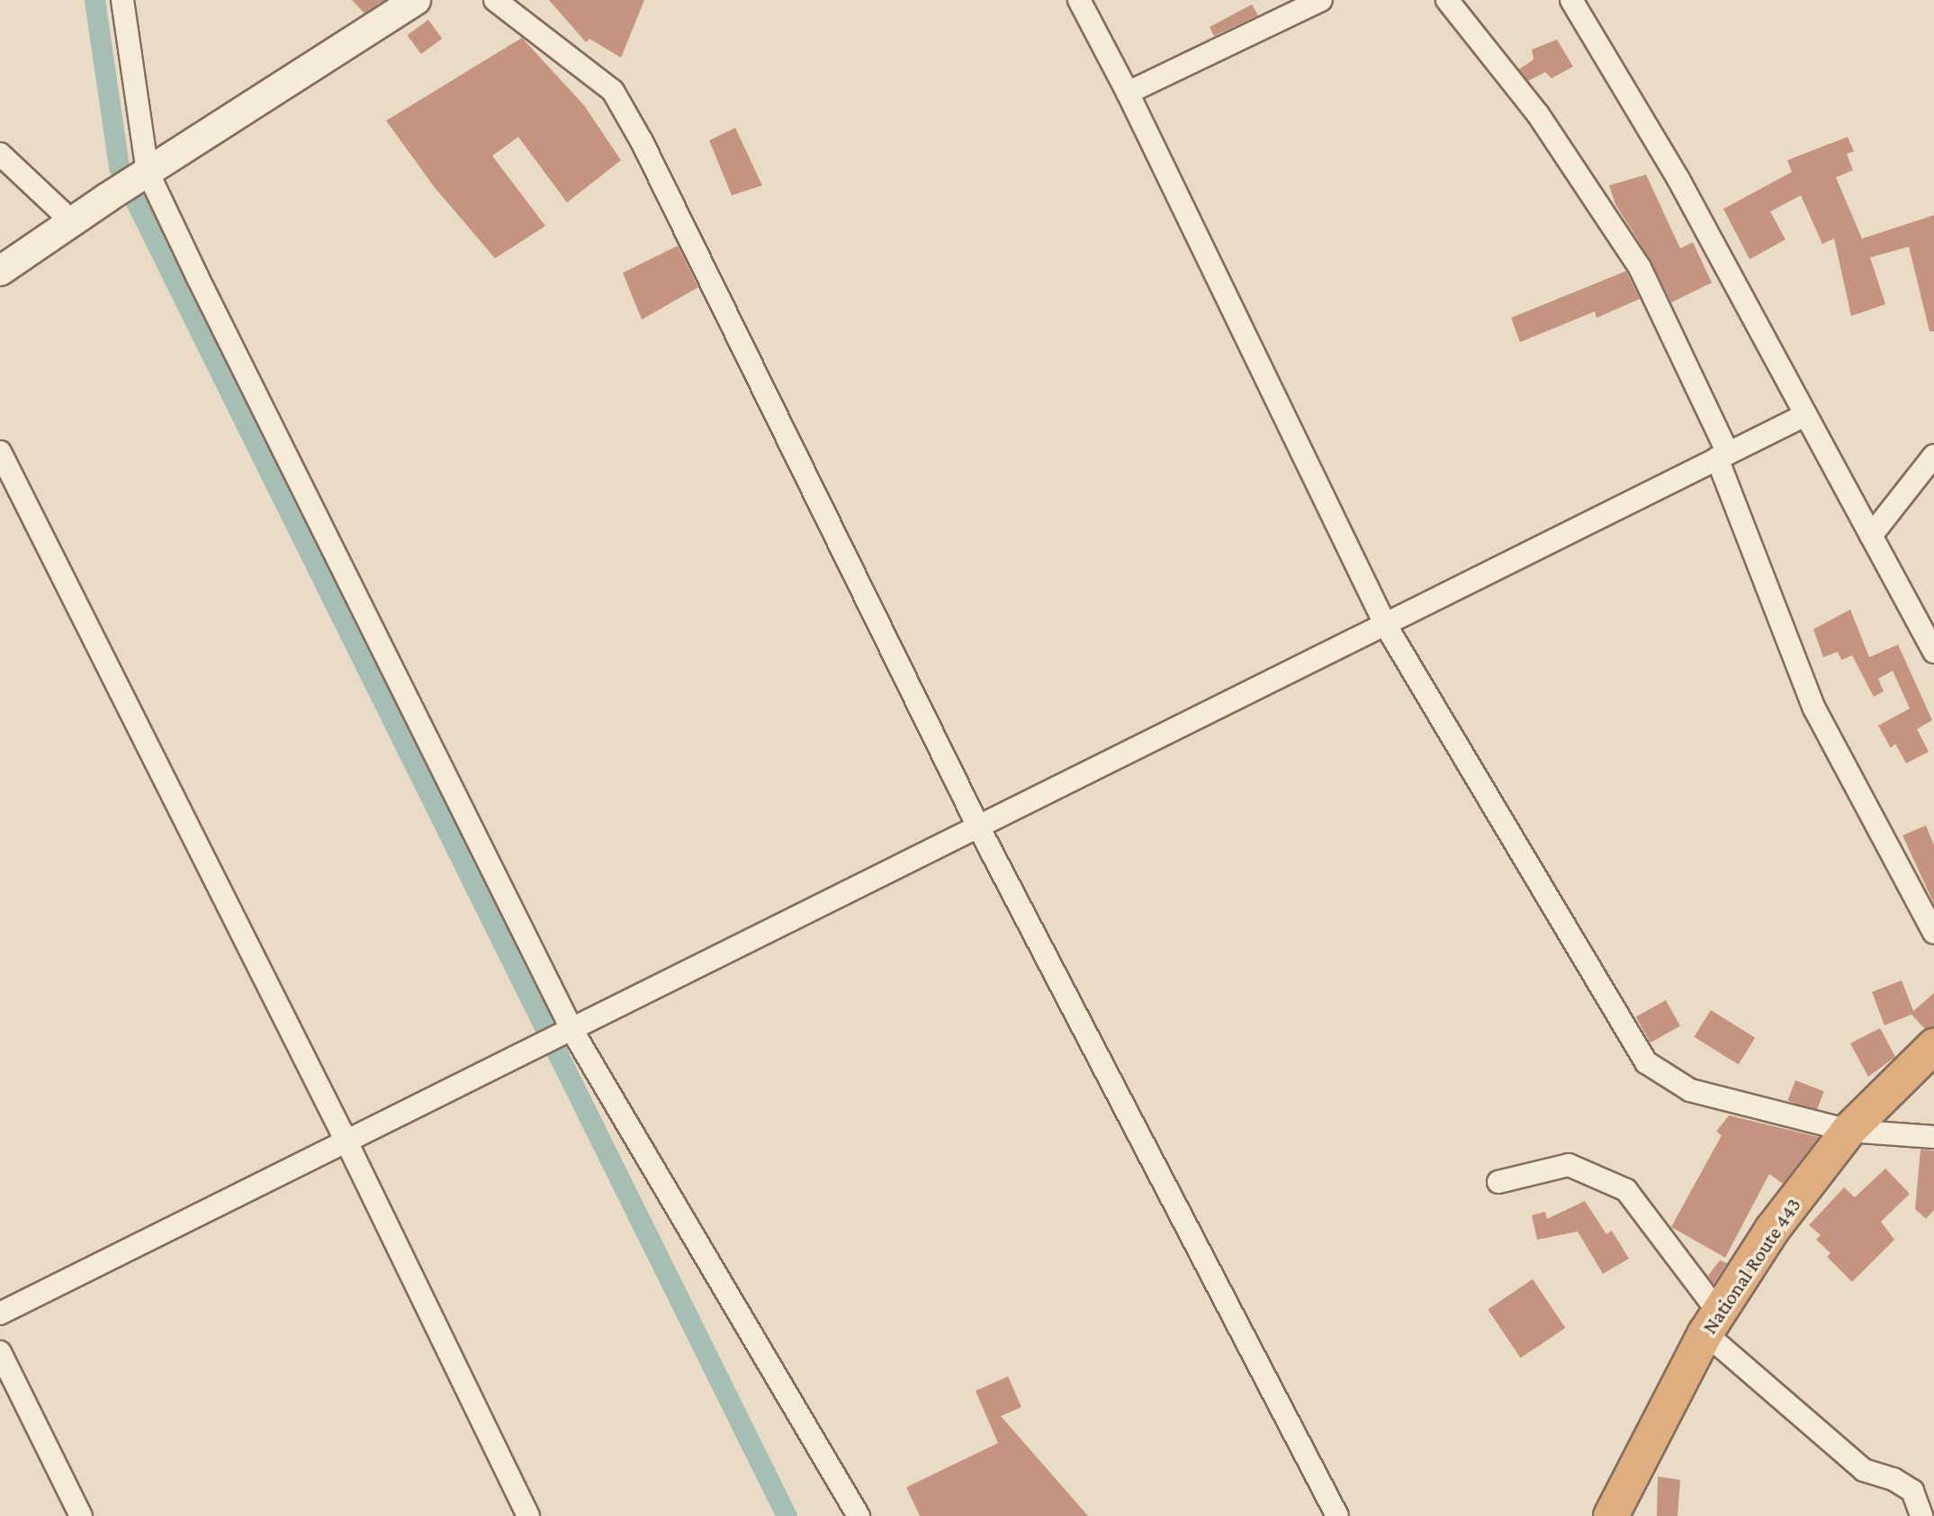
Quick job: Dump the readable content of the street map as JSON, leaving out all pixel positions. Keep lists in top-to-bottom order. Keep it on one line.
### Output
{"streets":{"highway":["National Route 443"]}}
